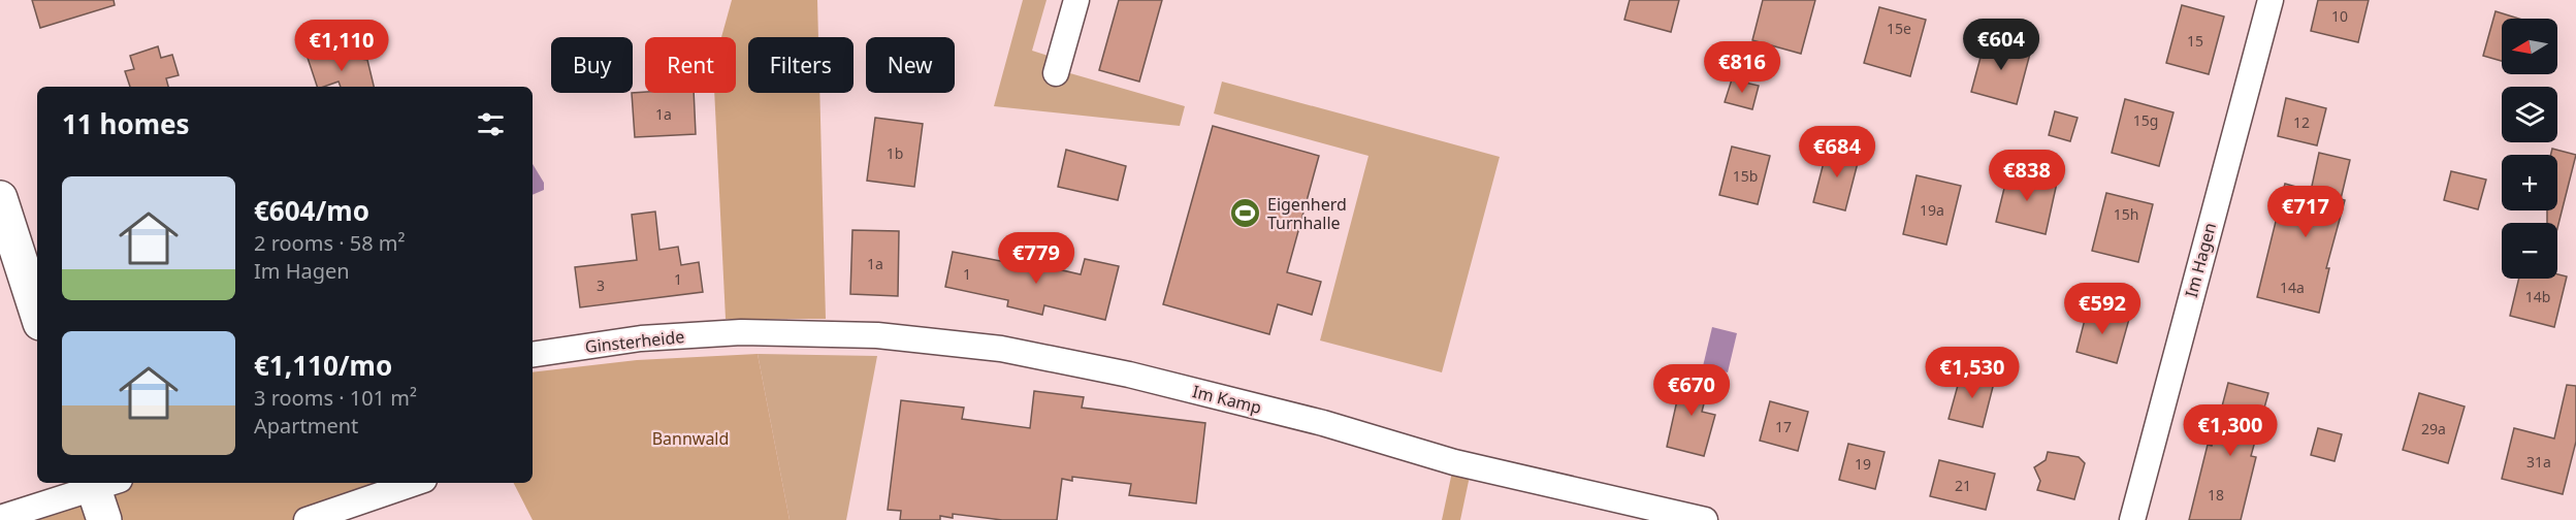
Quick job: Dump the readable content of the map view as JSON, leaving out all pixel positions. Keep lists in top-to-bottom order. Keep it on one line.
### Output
{"streets":{"street":["Im Hagen","Ginsterheide","Im Kamp"]},"crossings":[["Ginsterheide","Im Kamp"]],"parks":["Bannwald"],"places":{"sports":["Eigenherd Turnhalle"]},"house_numbers":["10","15e","15","1a","15g","12","1b","15b","19a","15h","1a","1","1","3","14a","14b","17","29a","31a","19","21","18"],"north":"left","page":{"map_buttons":["+","−"],"price":["€604","€1,110","€816","€684","€838","€717","€779","€592","€1,530","€670","€1,300"],"chip":["Buy","Rent","Filters","New"],"heading":"11 homes","list":[{"name":"€604/mo","note":"2 rooms · 58 m² · Im Hagen"},{"name":"€1,110/mo","note":"3 rooms · 101 m² · Apartment"}]}}
